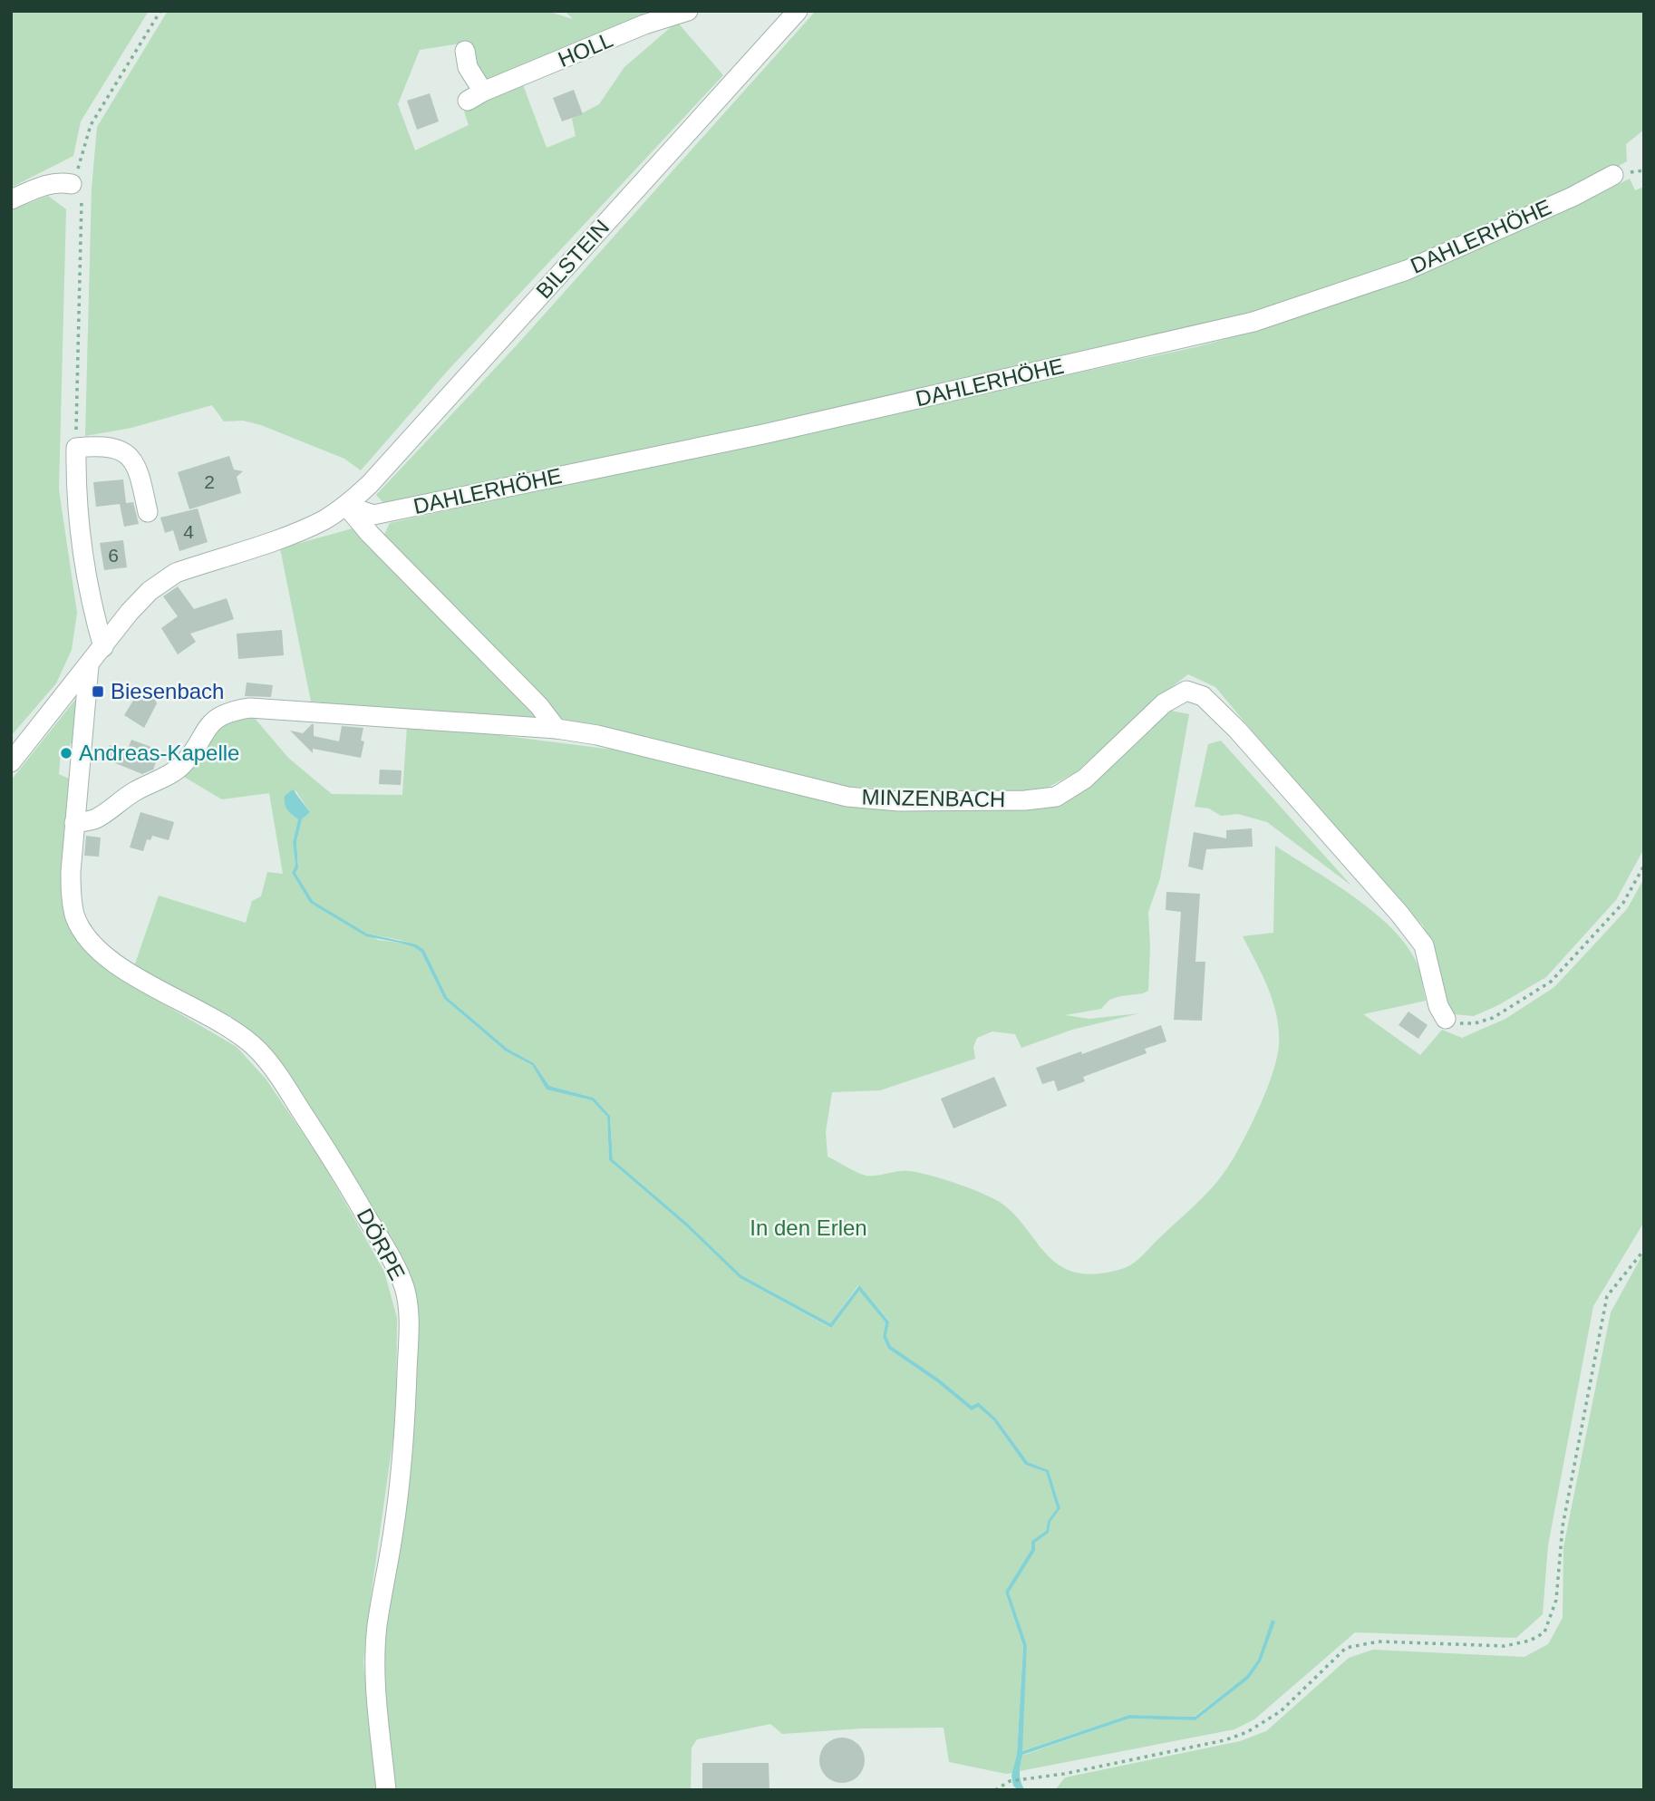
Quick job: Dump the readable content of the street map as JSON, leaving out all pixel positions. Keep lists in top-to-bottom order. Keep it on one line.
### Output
{"streets":{"street":["HOLL","DAHLERHÖHE","BILSTEIN","MINZENBACH","DÖRPE"]},"crossings":[["DAHLERHÖHE","BILSTEIN"]],"parks":["In den Erlen"],"places":{"transit":["Biesenbach"],"other":["Andreas-Kapelle"]},"house_numbers":["2","4","6"]}
